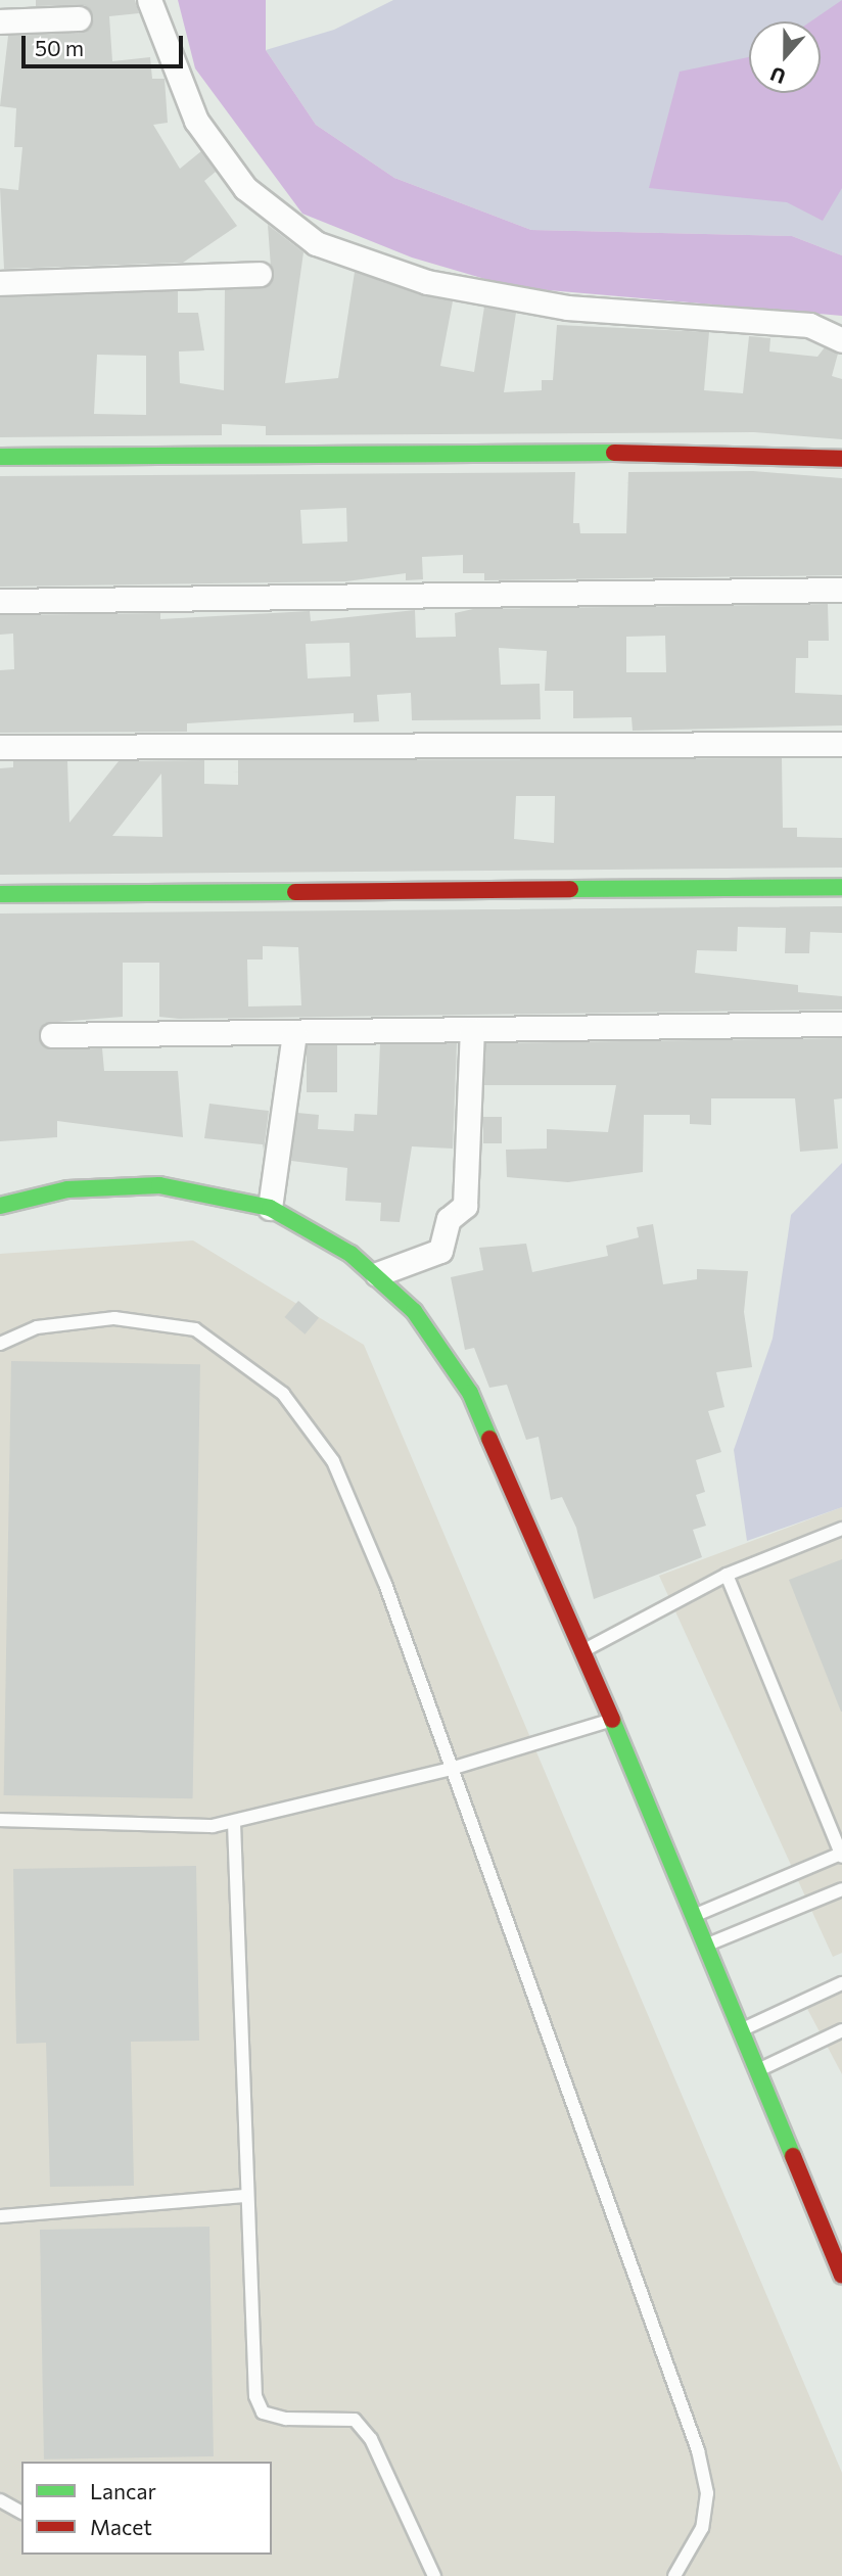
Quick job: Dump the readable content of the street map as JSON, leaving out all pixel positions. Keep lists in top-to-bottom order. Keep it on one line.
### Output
{"legend":["Lancar","Macet"],"scale_bar":"50 m","north":"bottom"}
